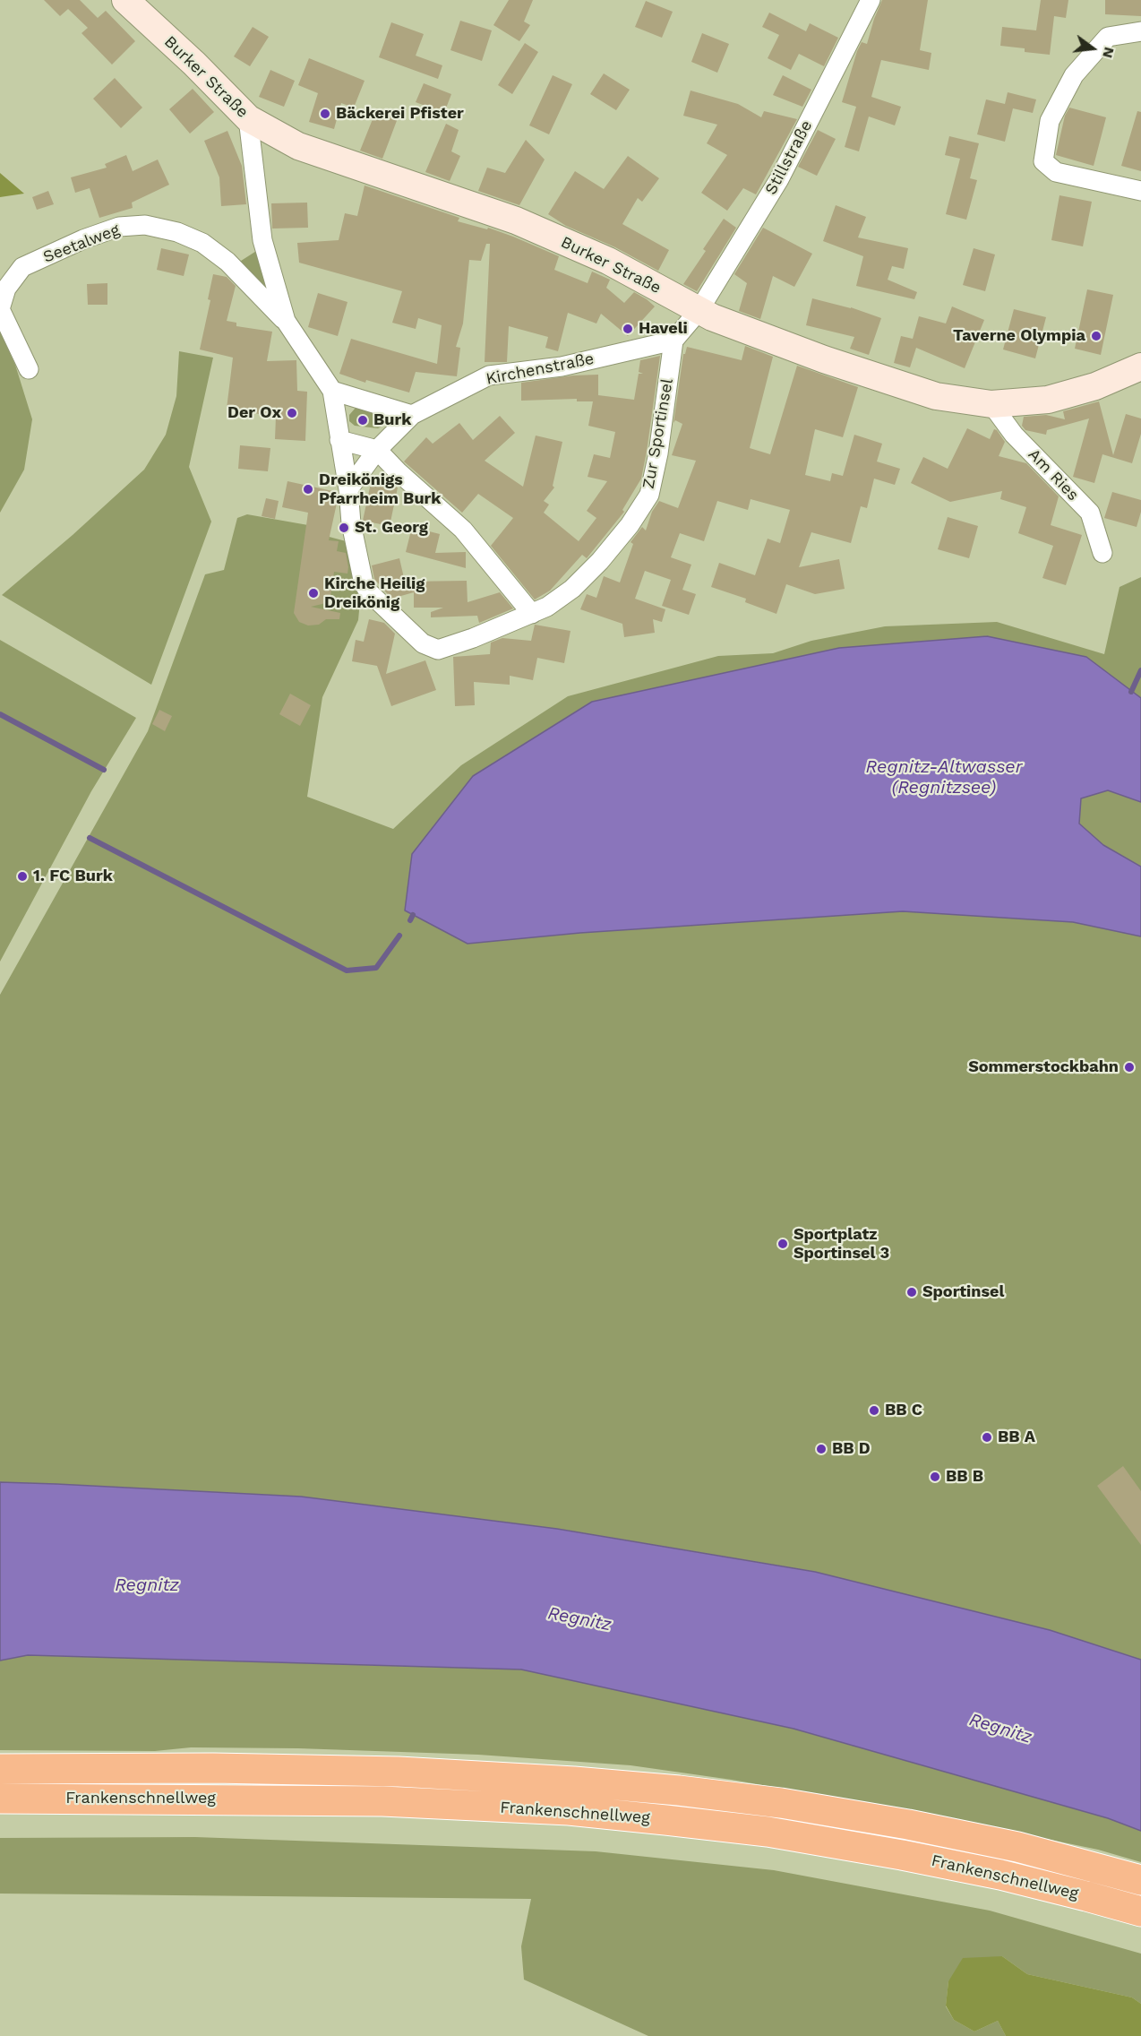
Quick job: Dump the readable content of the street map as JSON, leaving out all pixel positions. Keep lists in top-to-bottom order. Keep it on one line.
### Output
{"streets":{"highway":["Frankenschnellweg"],"main road":["Burker Straße"],"street":["Stillstraße","Seetalweg","Kirchenstraße","Zur Sportinsel","Am Ries"]},"crossings":[["Burker Straße","Stillstraße"],["Burker Straße","Am Ries"],["Kirchenstraße","Zur Sportinsel"]],"water":["Regnitz-Altwasser (Regnitzsee)","Regnitz"],"places":["Bäckerei Pfister","Haveli","Taverne Olympia","Der Ox","Burk","Dreikönigs Pfarrheim Burk","St. Georg","Kirche Heilig Dreikönig","1. FC Burk","Sommerstockbahn","Sportplatz Sportinsel 3","Sportinsel","BB C","BB A","BB D","BB B"],"north":"right"}
